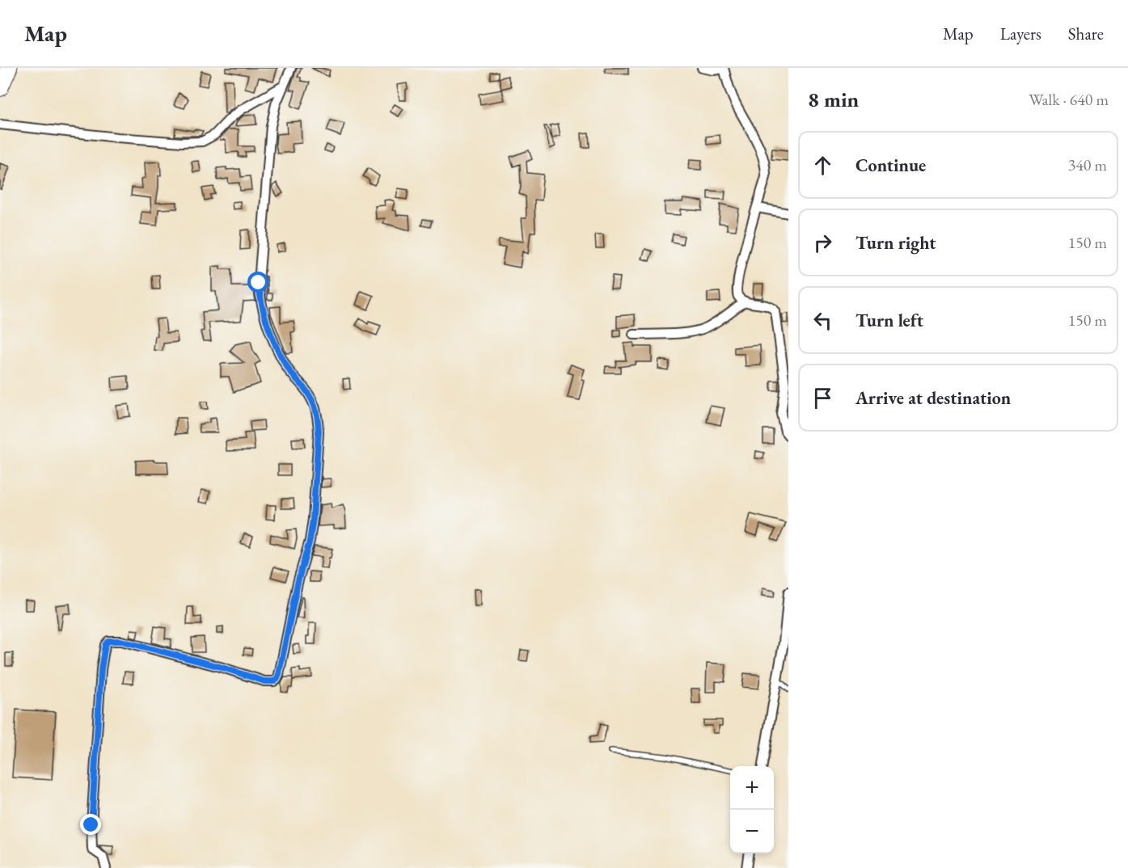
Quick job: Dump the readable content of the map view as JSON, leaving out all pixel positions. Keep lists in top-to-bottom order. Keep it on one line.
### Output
{"page":{"header":"Map","nav":["Map","Layers","Share"],"heading":["8 min","Walk · 640 m"],"list":[["Continue","340 m"],["Turn right","150 m"],["Turn left","150 m"],"Arrive at destination"],"map_buttons":["+","−"]}}
